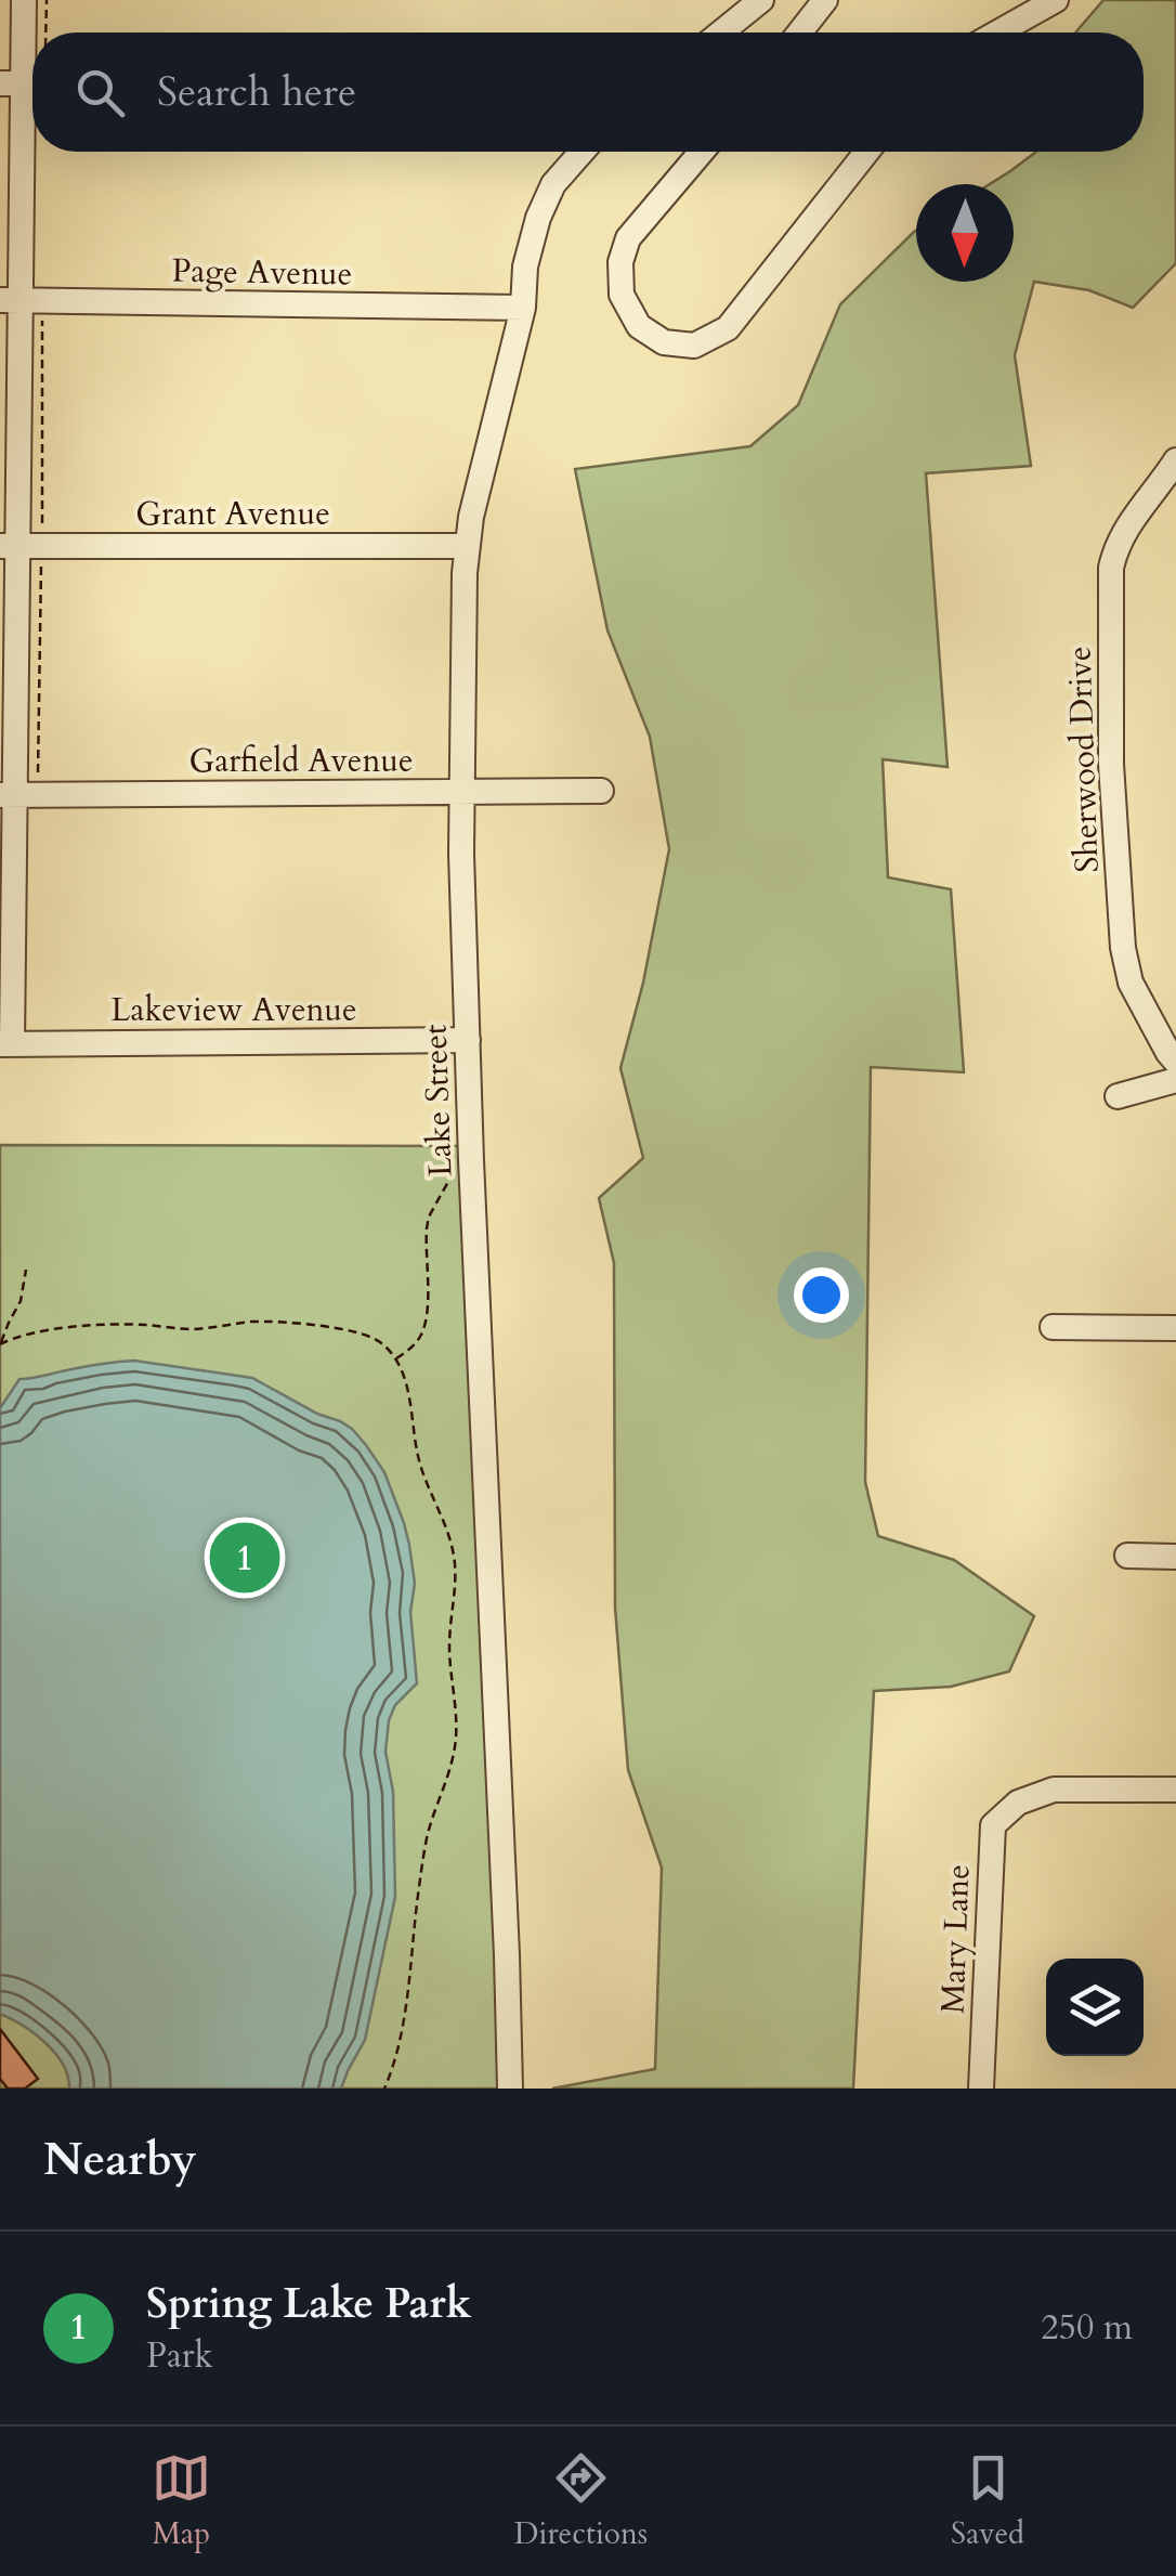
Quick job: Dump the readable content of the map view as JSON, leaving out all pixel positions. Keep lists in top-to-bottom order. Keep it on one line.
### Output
{"streets":{"street":["Page Avenue","Grant Avenue","Sherwood Drive","Garfield Avenue","Lakeview Avenue","Lake Street","Mary Lane"]},"crossings":[["Page Avenue","Lake Street"],["Grant Avenue","Lake Street"],["Garfield Avenue","Lake Street"],["Lakeview Avenue","Lake Street"]],"north":"bottom","page":{"search":"Search here","pins":"1","heading":"Nearby","list":[{"mark":"1","name":"Spring Lake Park","note":"Park","value":"250 m"}],"nav":["Map","Directions","Saved"]}}
